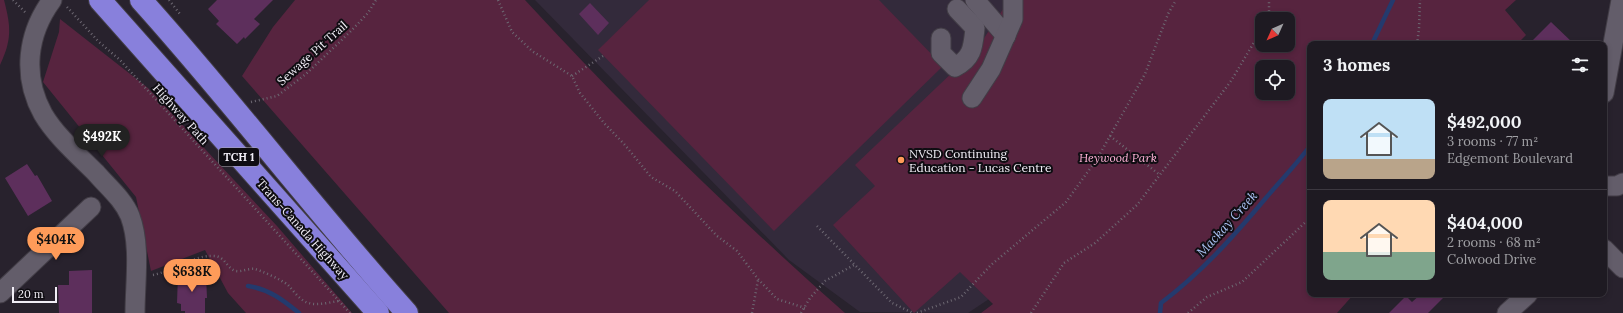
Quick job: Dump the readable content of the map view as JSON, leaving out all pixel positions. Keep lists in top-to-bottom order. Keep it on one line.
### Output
{"streets":{"highway":["TCH 1","Trans-Canada Highway"],"path":["Sewage Pit Trail","Highway Path"]},"water":["Mackay Creek"],"parks":["Heywood Park"],"places":["NVSD Continuing Education - Lucas Centre"],"scale_bar":"20 m","north":"bottom left","page":{"heading":"3 homes","list":[{"name":"$492,000","note":"3 rooms · 77 m² · Edgemont Boulevard"},{"name":"$404,000","note":"2 rooms · 68 m² · Colwood Drive"}],"price":["$492K","$404K","$638K"],"scale":"20 m"}}
